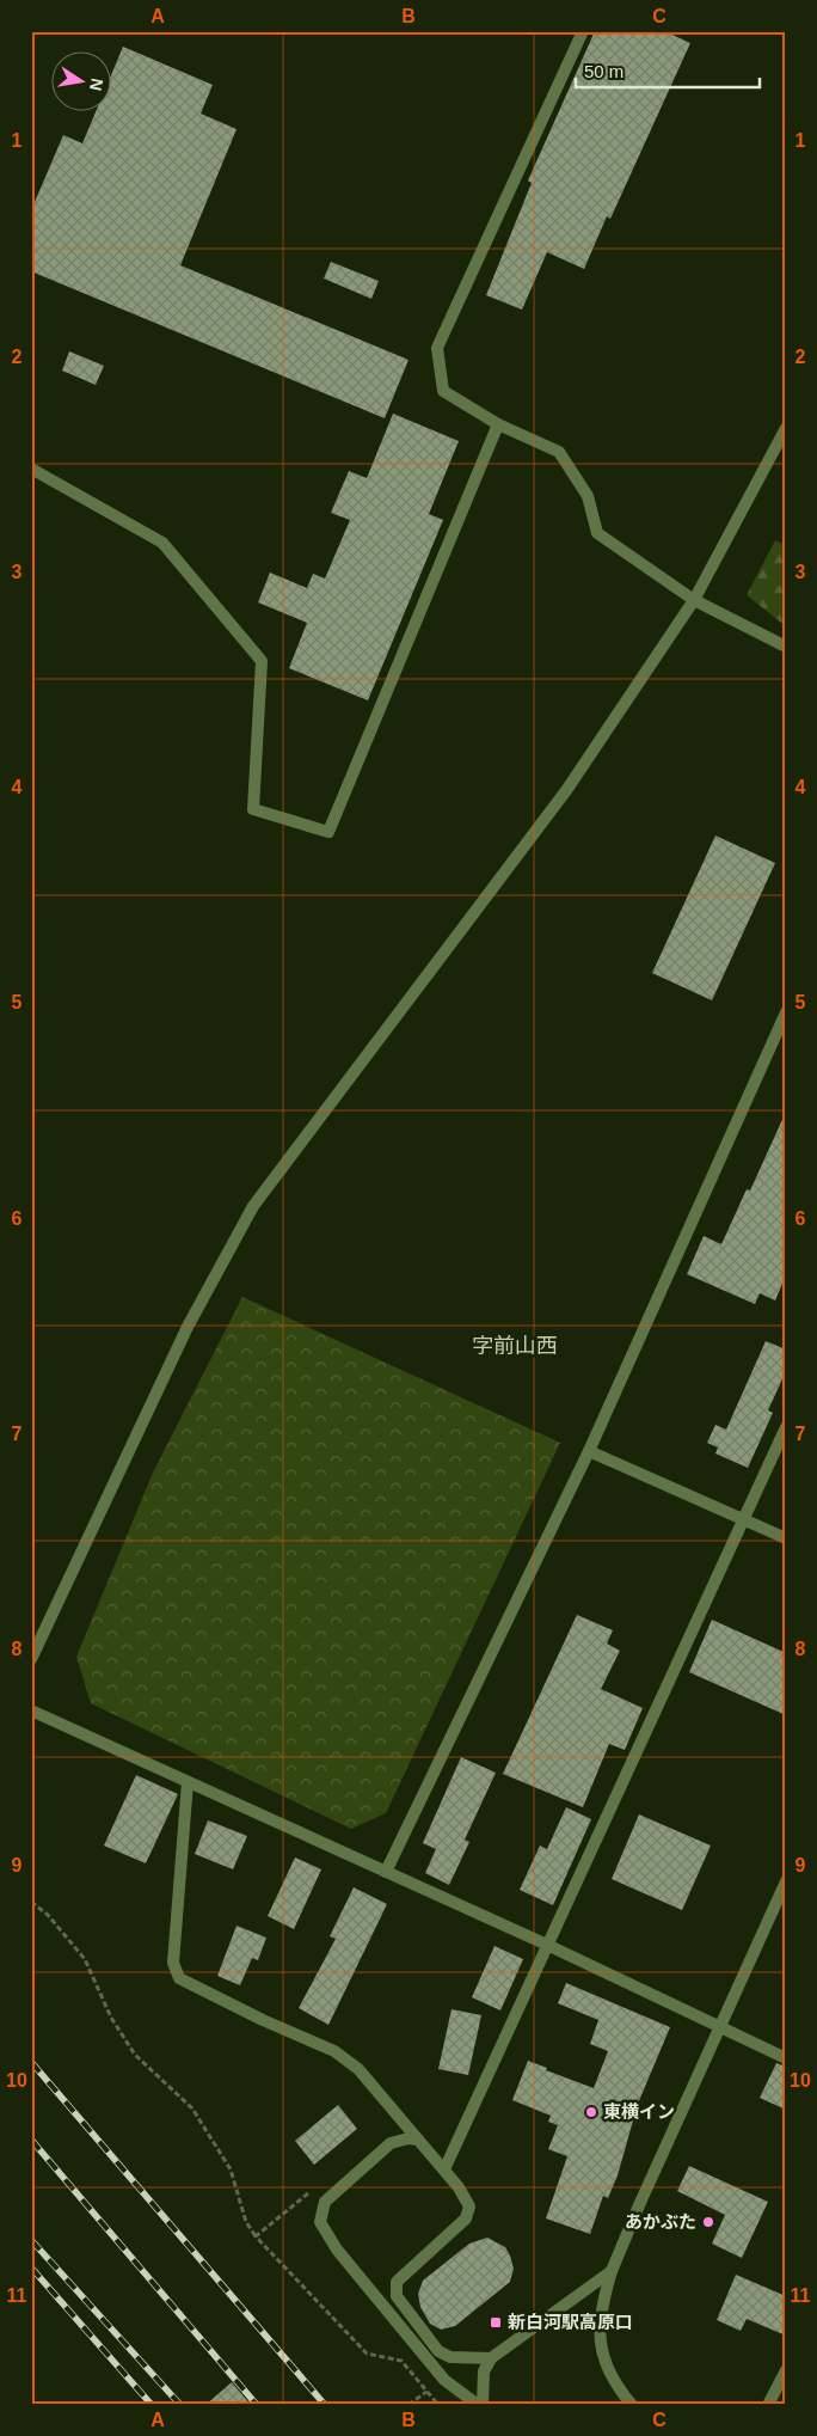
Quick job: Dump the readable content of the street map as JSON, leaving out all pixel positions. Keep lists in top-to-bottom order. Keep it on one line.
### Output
{"districts":["字前山西"],"places":{"other":["東横イン","あかぶた"],"transit":["新白河駅高原口"]},"scale_bar":"50 m","north":"right","grid":{"columns":["A","B","C"],"rows":["1","2","3","4","5","6","7","8","9","10","11"]}}
